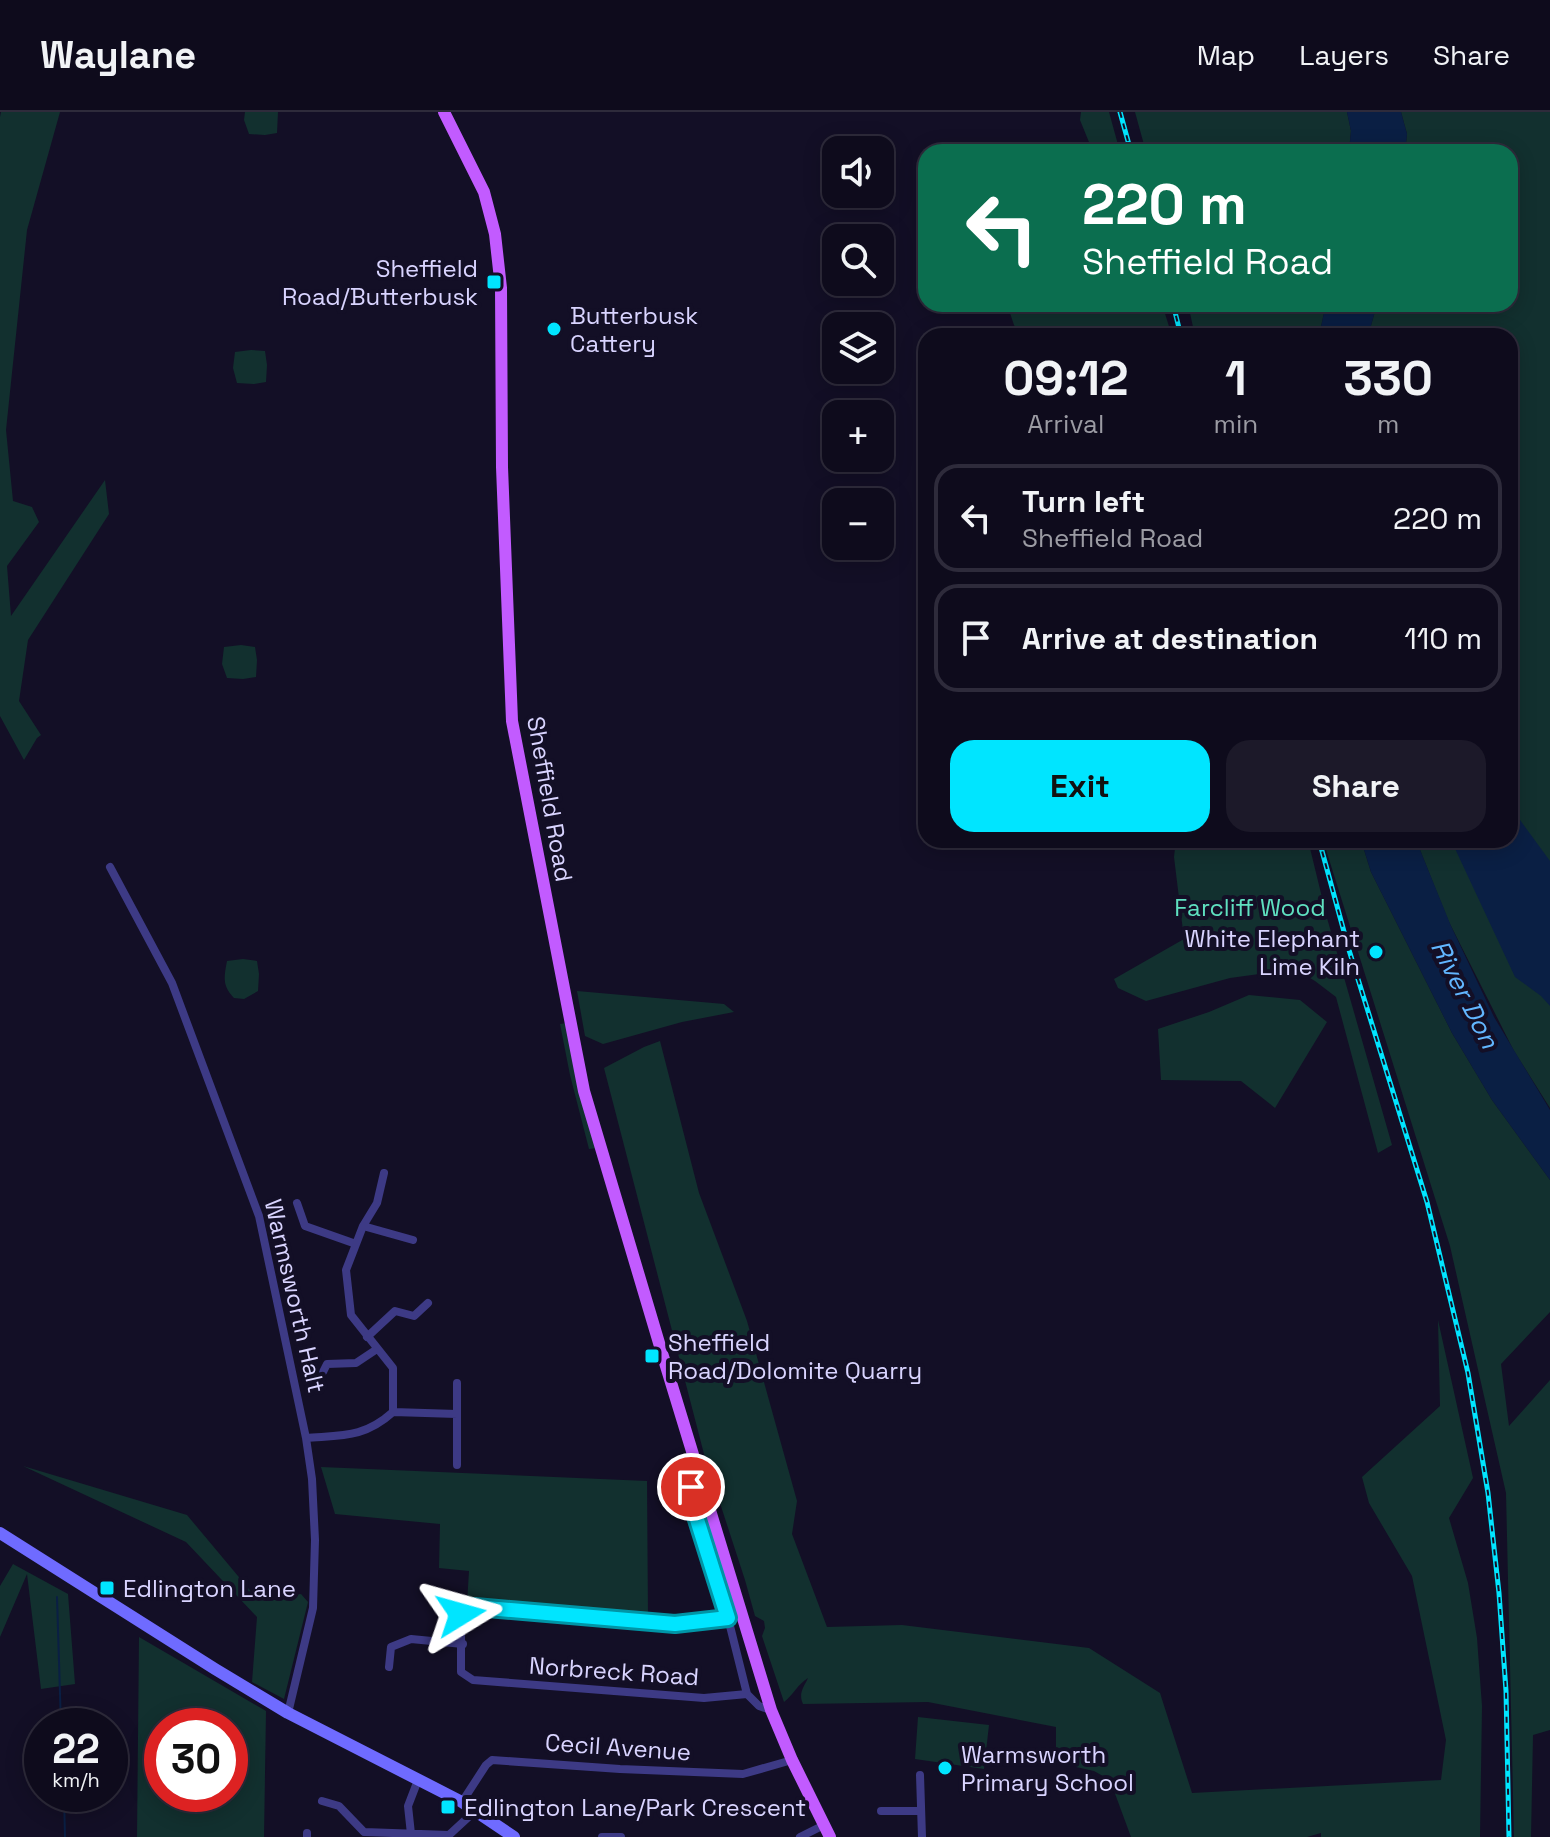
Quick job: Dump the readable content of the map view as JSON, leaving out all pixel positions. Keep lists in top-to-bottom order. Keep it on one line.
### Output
{"streets":{"main road":["Sheffield Road"],"street":["Warmsworth Halt","Norbreck Road","Cecil Avenue"]},"crossings":[["Sheffield Road","Norbreck Road"],["Sheffield Road","Cecil Avenue"]],"water":["River Don"],"parks":["Farcliff Wood"],"places":{"transit":["Sheffield Road/Butterbusk","Sheffield Road/Dolomite Quarry","Edlington Lane","Edlington Lane/Park Crescent"],"other":["Butterbusk Cattery","White Elephant Lime Kiln","Warmsworth Primary School"]},"page":{"header":"Waylane","nav":["Map","Layers","Share"],"map_buttons":["+","−"],"turn":["220 m","Sheffield Road"],"eta":["09:12","Arrival","1","min","330","m"],"list":[{"name":"Turn left","note":"Sheffield Road","value":"220 m"},{"name":"Arrive at destination","value":"110 m"}],"buttons":["Exit","Share"],"speed":"22 km/h","limit":"30"}}
